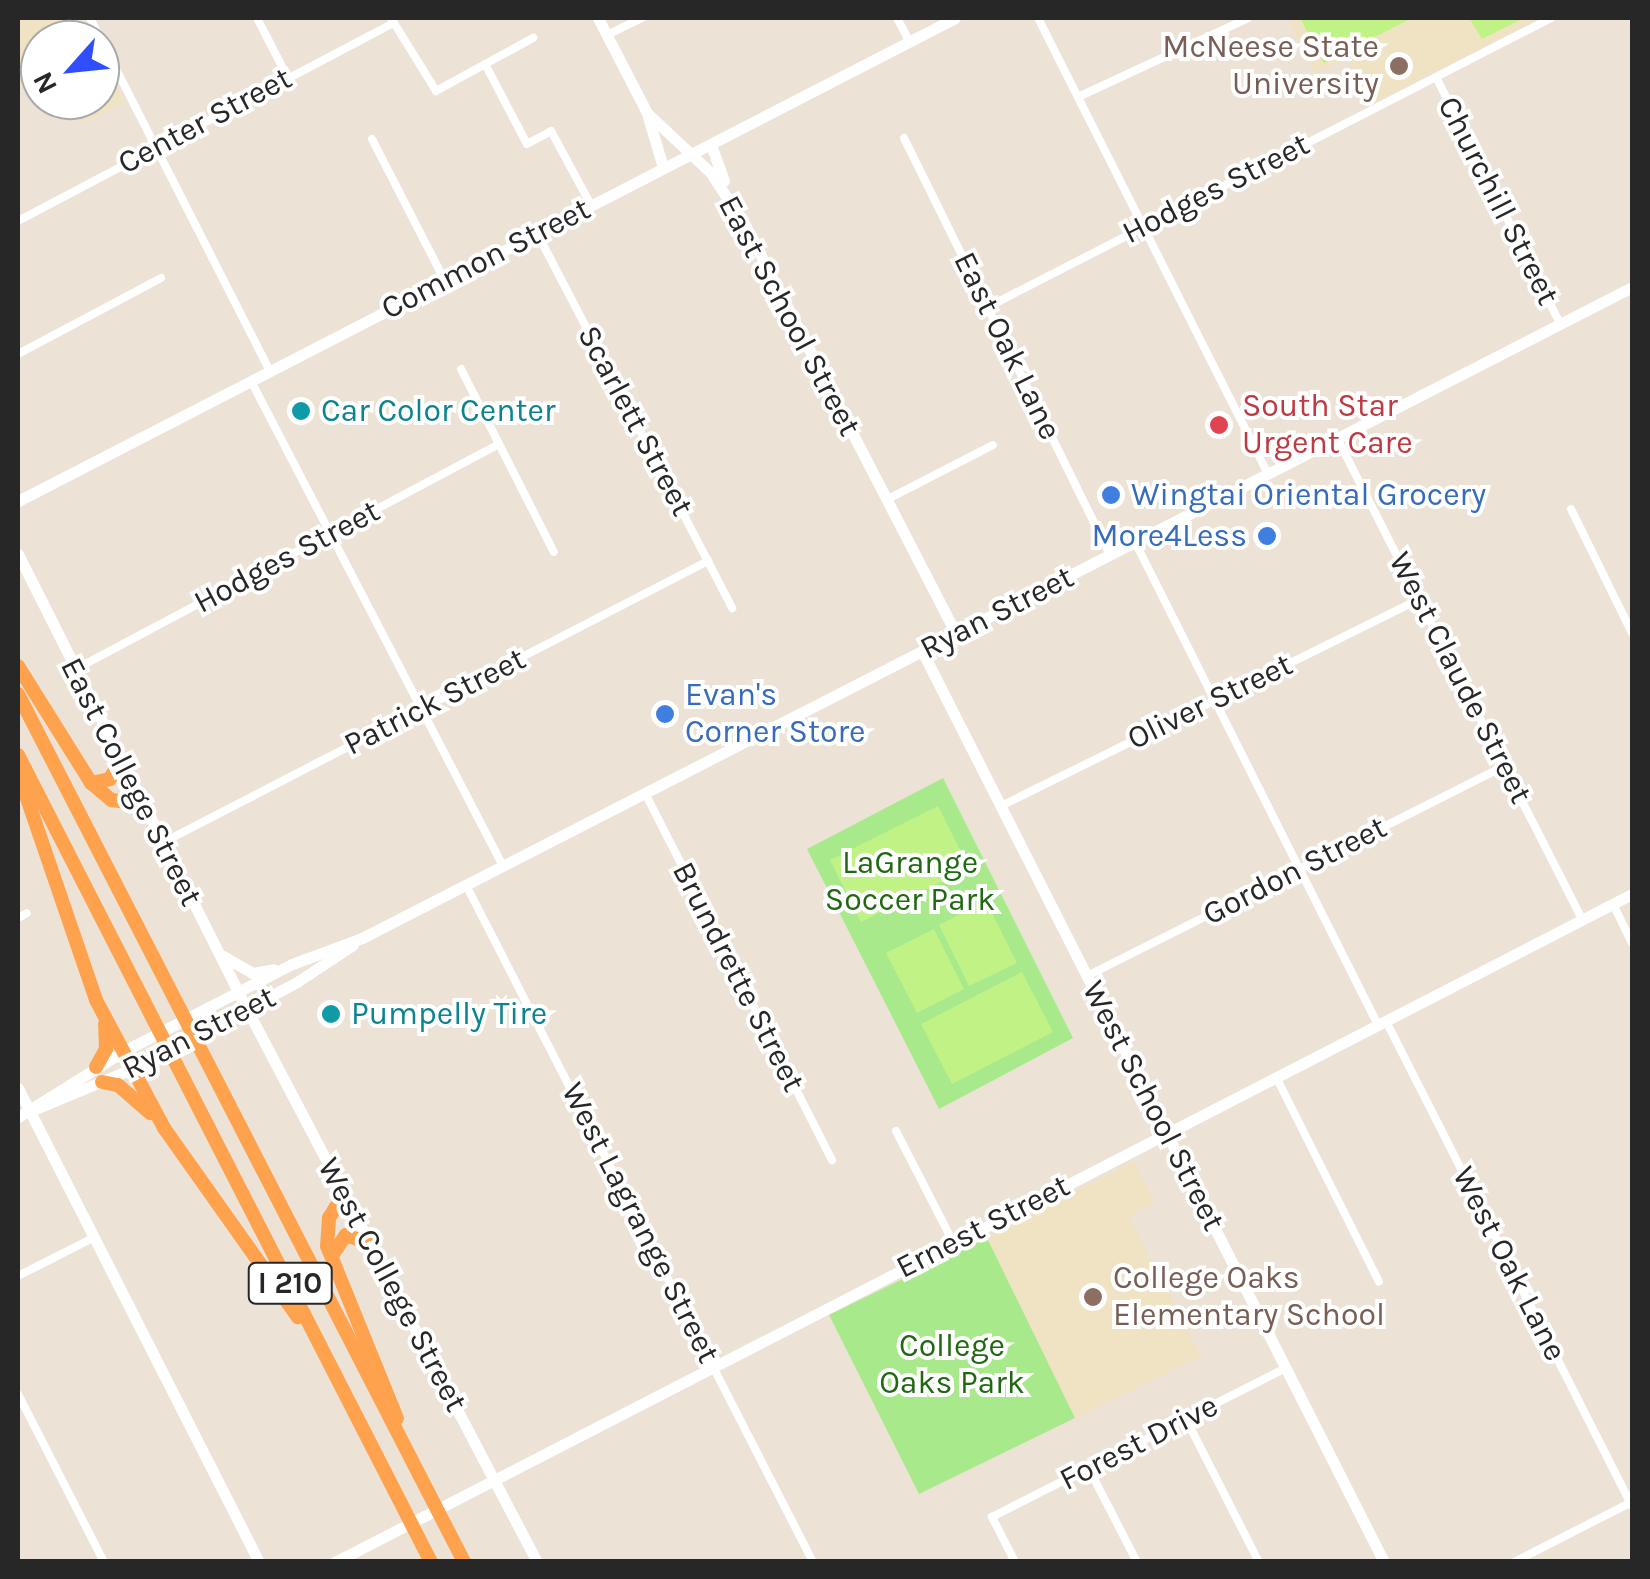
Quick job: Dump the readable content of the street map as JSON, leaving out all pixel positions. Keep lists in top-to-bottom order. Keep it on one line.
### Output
{"streets":{"highway":["I 210"],"street":["Center Street","Hodges Street","Churchill Street","Common Street","East School Street","East Oak Lane","Scarlett Street","Ryan Street","West Claude Street","Patrick Street","Oliver Street","East College Street","Gordon Street","Brundrette Street","West School Street","West Lagrange Street","Ernest Street","West Oak Lane","West College Street","Forest Drive"]},"crossings":[["Hodges Street","Churchill Street"],["Hodges Street","East Oak Lane"],["Hodges Street","East College Street"],["Churchill Street","Ryan Street"],["Common Street","East School Street"],["Common Street","Scarlett Street"],["East School Street","Ryan Street"],["East Oak Lane","Ryan Street"],["Scarlett Street","Patrick Street"],["Ryan Street","West Claude Street"],["Ryan Street","East College Street"],["Ryan Street","Brundrette Street"],["Ryan Street","West School Street"],["Ryan Street","West Lagrange Street"],["Ryan Street","West Oak Lane"],["Ryan Street","West College Street"],["West Claude Street","Oliver Street"],["West Claude Street","Gordon Street"],["West Claude Street","Ernest Street"],["Patrick Street","East College Street"],["Oliver Street","West School Street"],["Oliver Street","West Oak Lane"],["East College Street","West College Street"],["Gordon Street","West School Street"],["Gordon Street","West Oak Lane"],["West School Street","Ernest Street"],["West School Street","Forest Drive"],["West Lagrange Street","Ernest Street"],["Ernest Street","West Oak Lane"],["Ernest Street","West College Street"]],"parks":["LaGrange Soccer Park","College Oaks Park"],"places":["McNeese State University","Car Color Center","South Star Urgent Care","Wingtai Oriental Grocery","More4Less","Evan's Corner Store","Pumpelly Tire","College Oaks Elementary School"],"north":"bottom left"}
